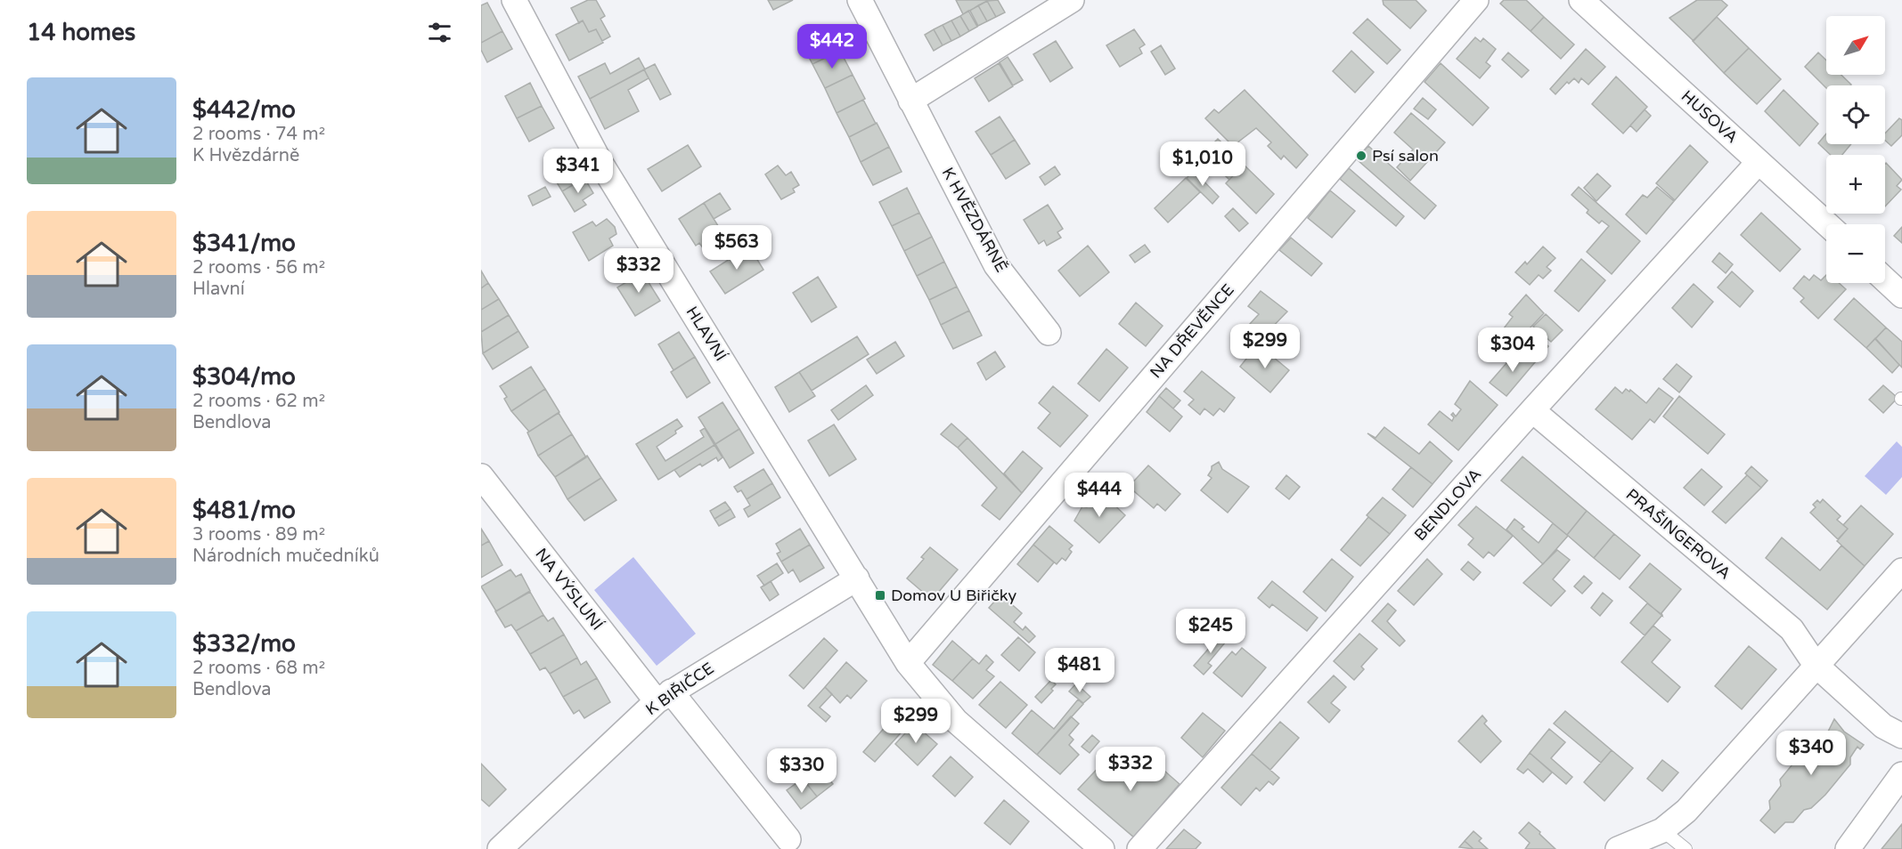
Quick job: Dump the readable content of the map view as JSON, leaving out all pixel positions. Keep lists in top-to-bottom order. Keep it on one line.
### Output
{"streets":{"street":["HUSOVA","K HVĚZDÁRNĚ","NA DŘEVĚNCE","HLAVNÍ","BENDLOVA","PRAŠINGEROVA","NA VÝSLUNÍ","K BIŘIČCE"]},"crossings":[["HUSOVA","BENDLOVA"],["NA DŘEVĚNCE","HLAVNÍ"],["HLAVNÍ","K BIŘIČCE"],["BENDLOVA","PRAŠINGEROVA"],["NA VÝSLUNÍ","K BIŘIČCE"]],"places":{"other":["Psí salon"],"transit":["Domov U Biřičky"]},"north":"top right","page":{"heading":"14 homes","map_buttons":["+","−"],"price":["$442","$1,010","$341","$563","$332","$299","$304","$444","$245","$481","$299","$340","$332","$330"],"list":[{"name":"$442/mo","note":"2 rooms · 74 m² · K Hvězdárně"},{"name":"$341/mo","note":"2 rooms · 56 m² · Hlavní"},{"name":"$304/mo","note":"2 rooms · 62 m² · Bendlova"},{"name":"$481/mo","note":"3 rooms · 89 m² · Národních mučedníků"},{"name":"$332/mo","note":"2 rooms · 68 m² · Bendlova"}]}}
